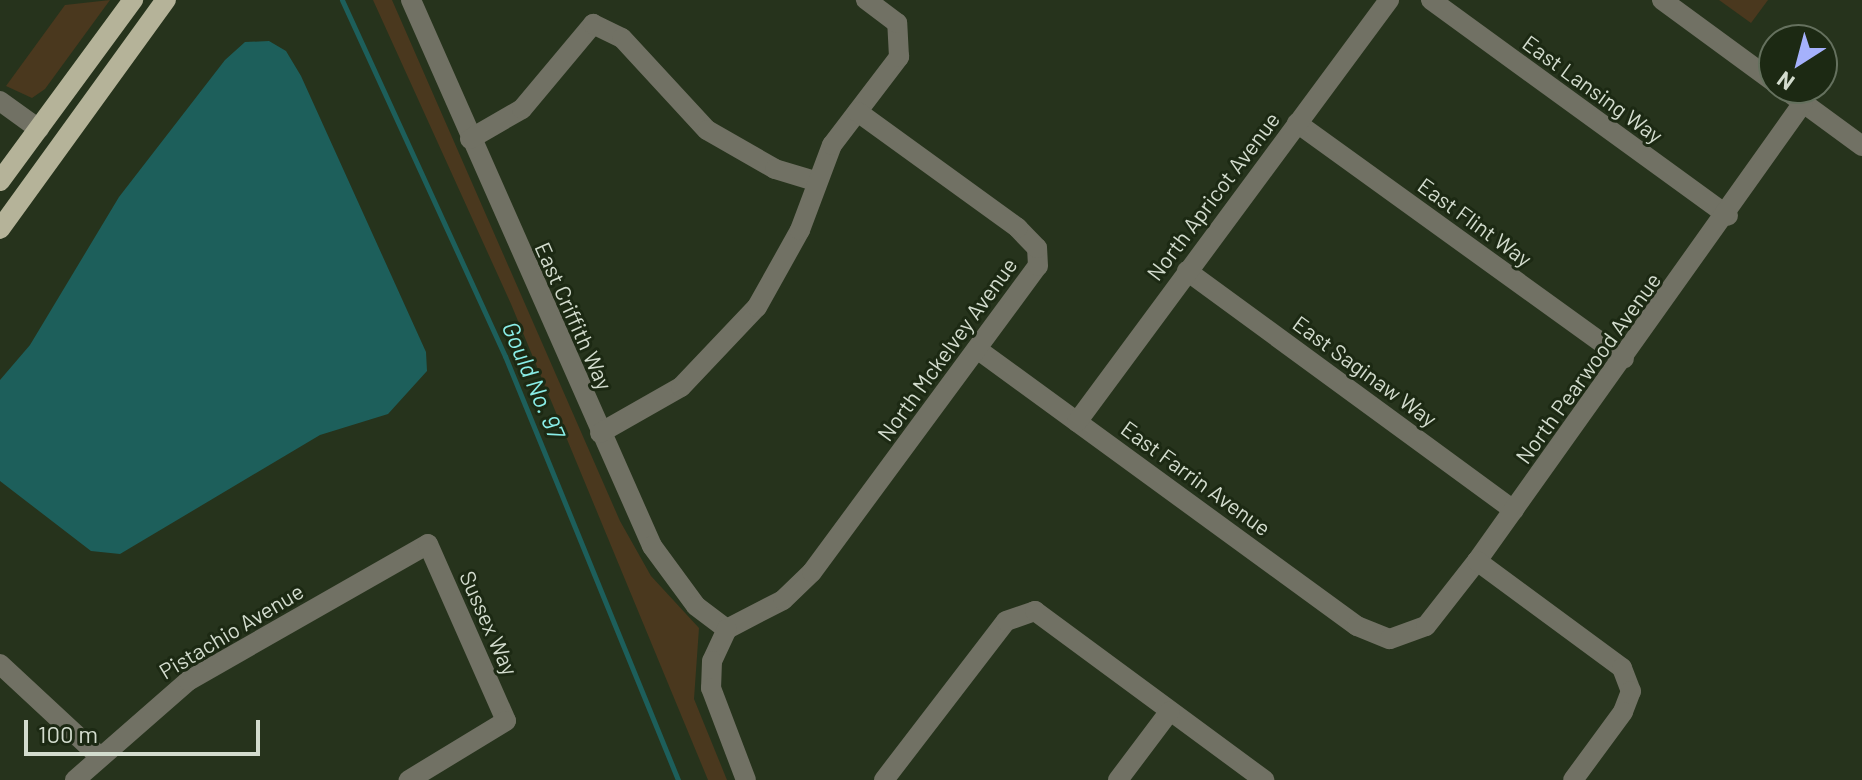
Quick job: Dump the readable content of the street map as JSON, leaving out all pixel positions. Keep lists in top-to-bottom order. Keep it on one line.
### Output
{"streets":{"street":["East Lansing Way","North Apricot Avenue","East Flint Way","East Criffith Way","North Mckelvey Avenue","North Pearwood Avenue","East Saginaw Way","East Farrin Avenue","Sussex Way","Pistachio Avenue"]},"crossings":[["East Lansing Way","North Pearwood Avenue"],["North Apricot Avenue","East Flint Way"],["North Apricot Avenue","East Saginaw Way"],["North Apricot Avenue","East Farrin Avenue"],["East Flint Way","North Pearwood Avenue"],["East Criffith Way","North Mckelvey Avenue"],["North Mckelvey Avenue","East Farrin Avenue"],["North Pearwood Avenue","East Saginaw Way"],["North Pearwood Avenue","East Farrin Avenue"],["Sussex Way","Pistachio Avenue"]],"water":["Gould No. 97"],"scale_bar":"100 m","north":"bottom left"}
